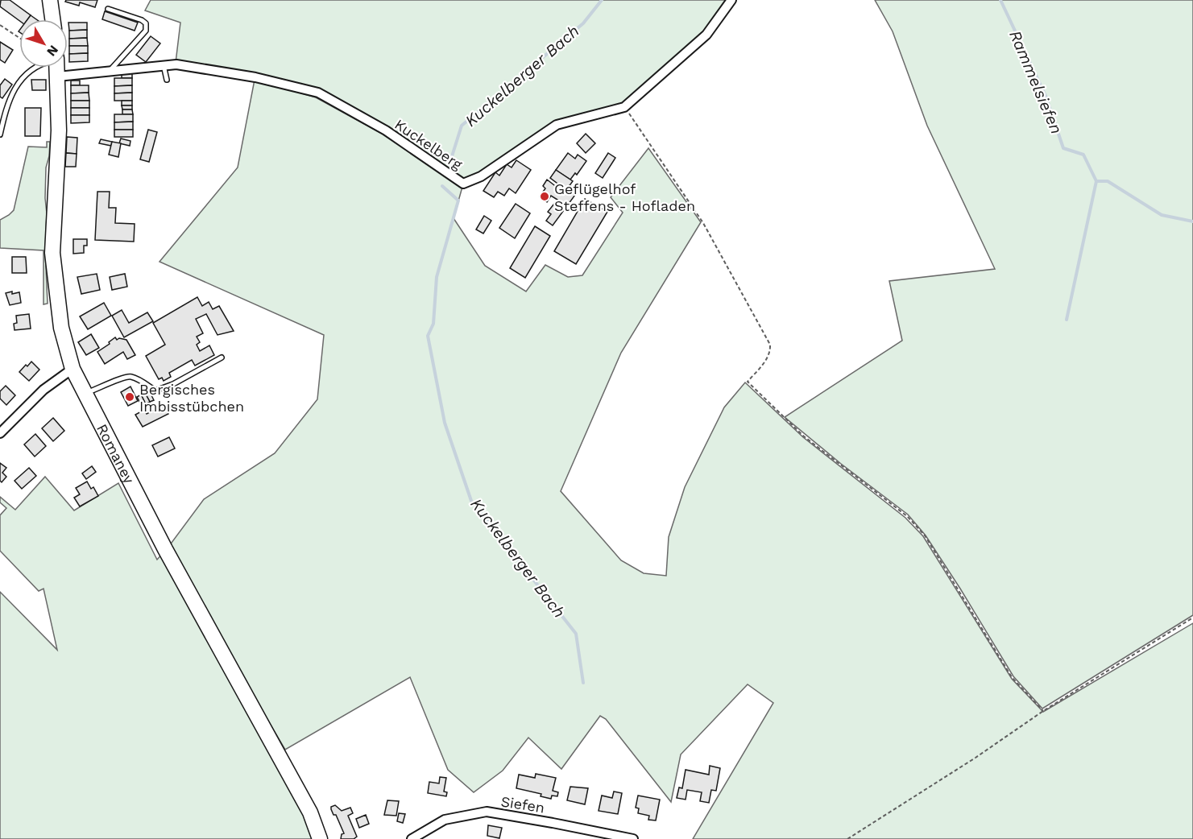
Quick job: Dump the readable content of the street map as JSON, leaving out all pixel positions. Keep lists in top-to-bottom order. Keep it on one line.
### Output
{"streets":{"main road":["Romaney"],"street":["Kuckelberg","Siefen"]},"crossings":[["Kuckelberg","Romaney"]],"water":["Kuckelberger Bach","Rammelsiefen"],"places":["Geflügelhof Steffens - Hofladen","Bergisches Imbisstübchen"],"north":"bottom right"}
